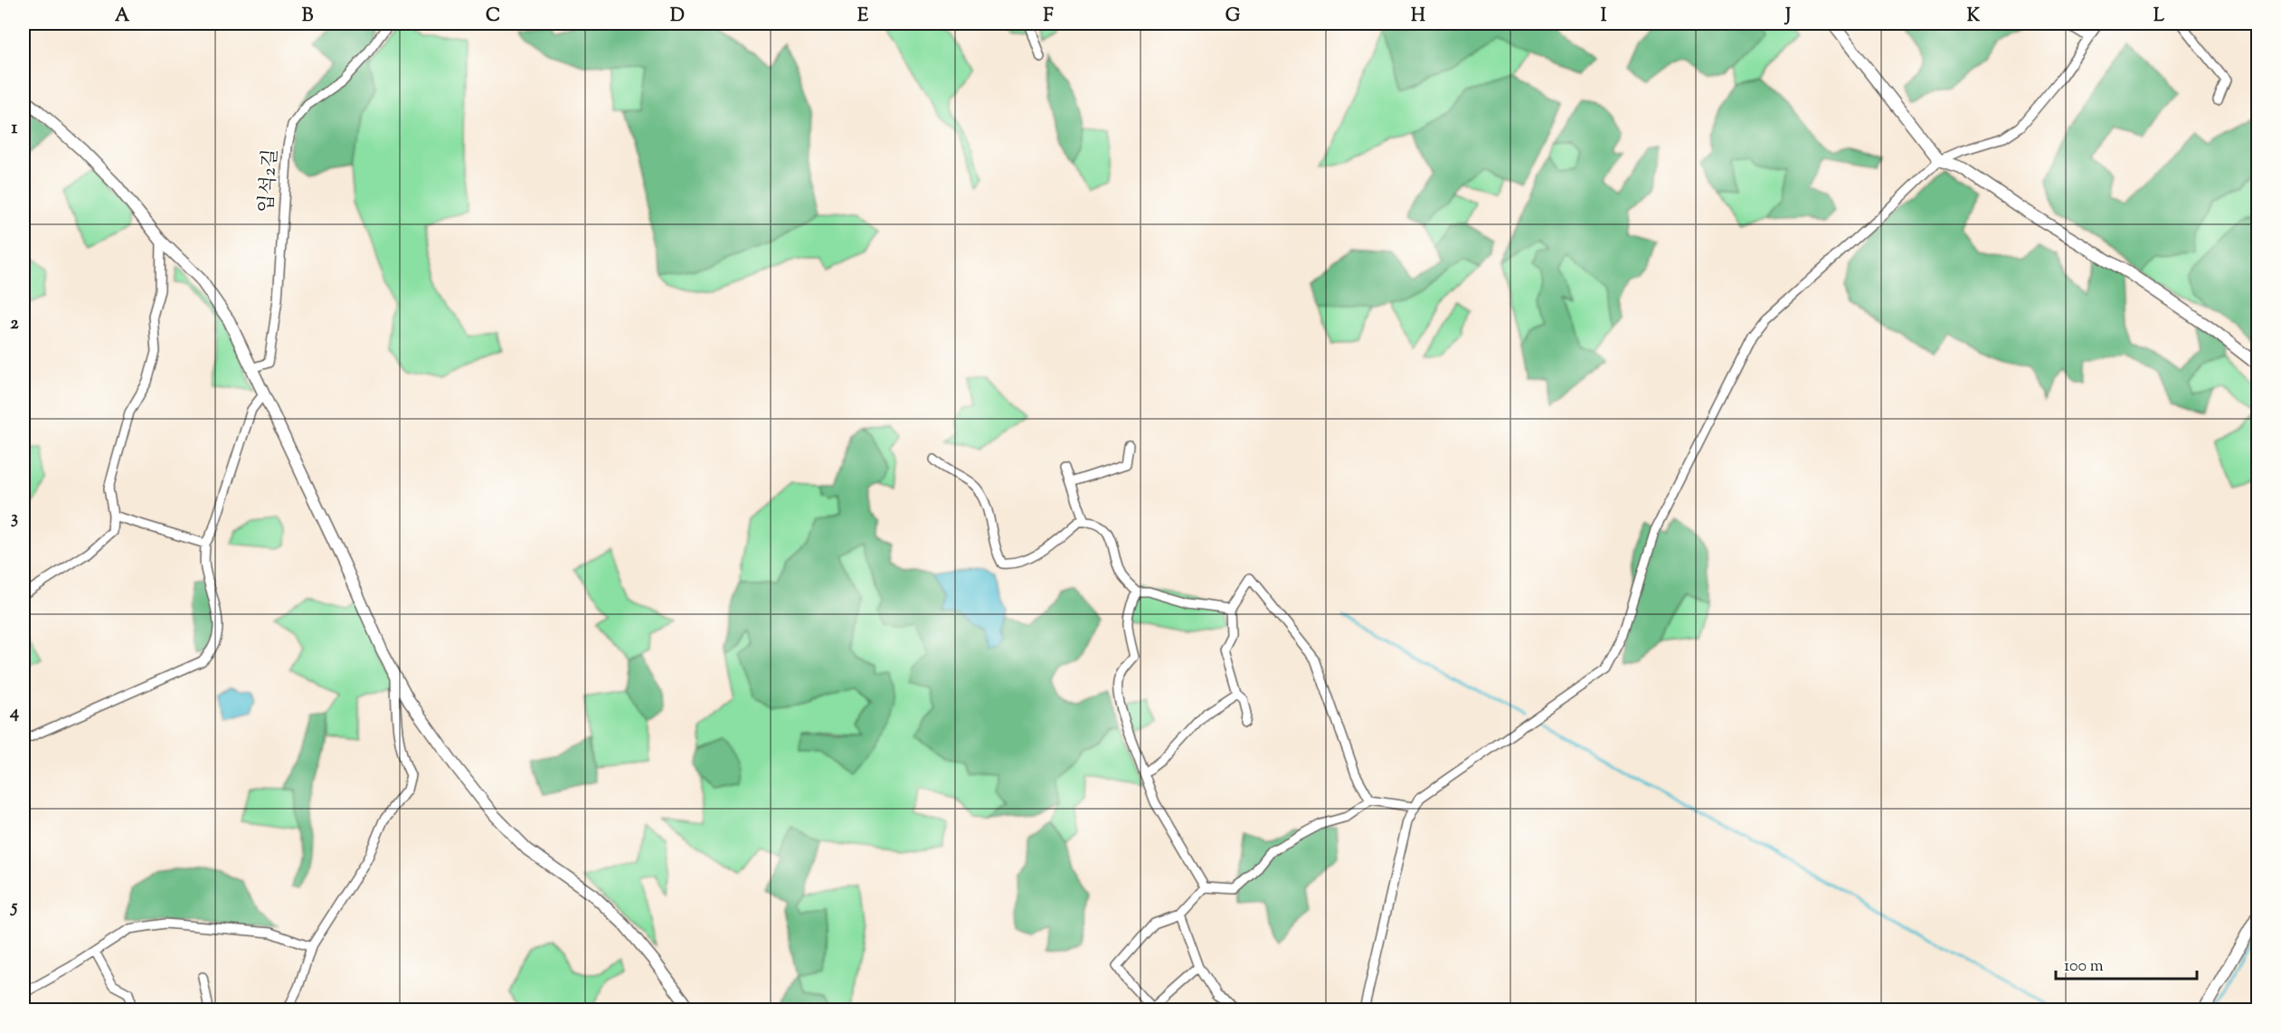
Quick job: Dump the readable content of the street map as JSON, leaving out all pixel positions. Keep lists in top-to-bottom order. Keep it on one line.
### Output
{"streets":{"street":["입석2길"]},"scale_bar":"100 m","grid":{"columns":["A","B","C","D","E","F","G","H","I","J","K","L"],"rows":["1","2","3","4","5"]}}
